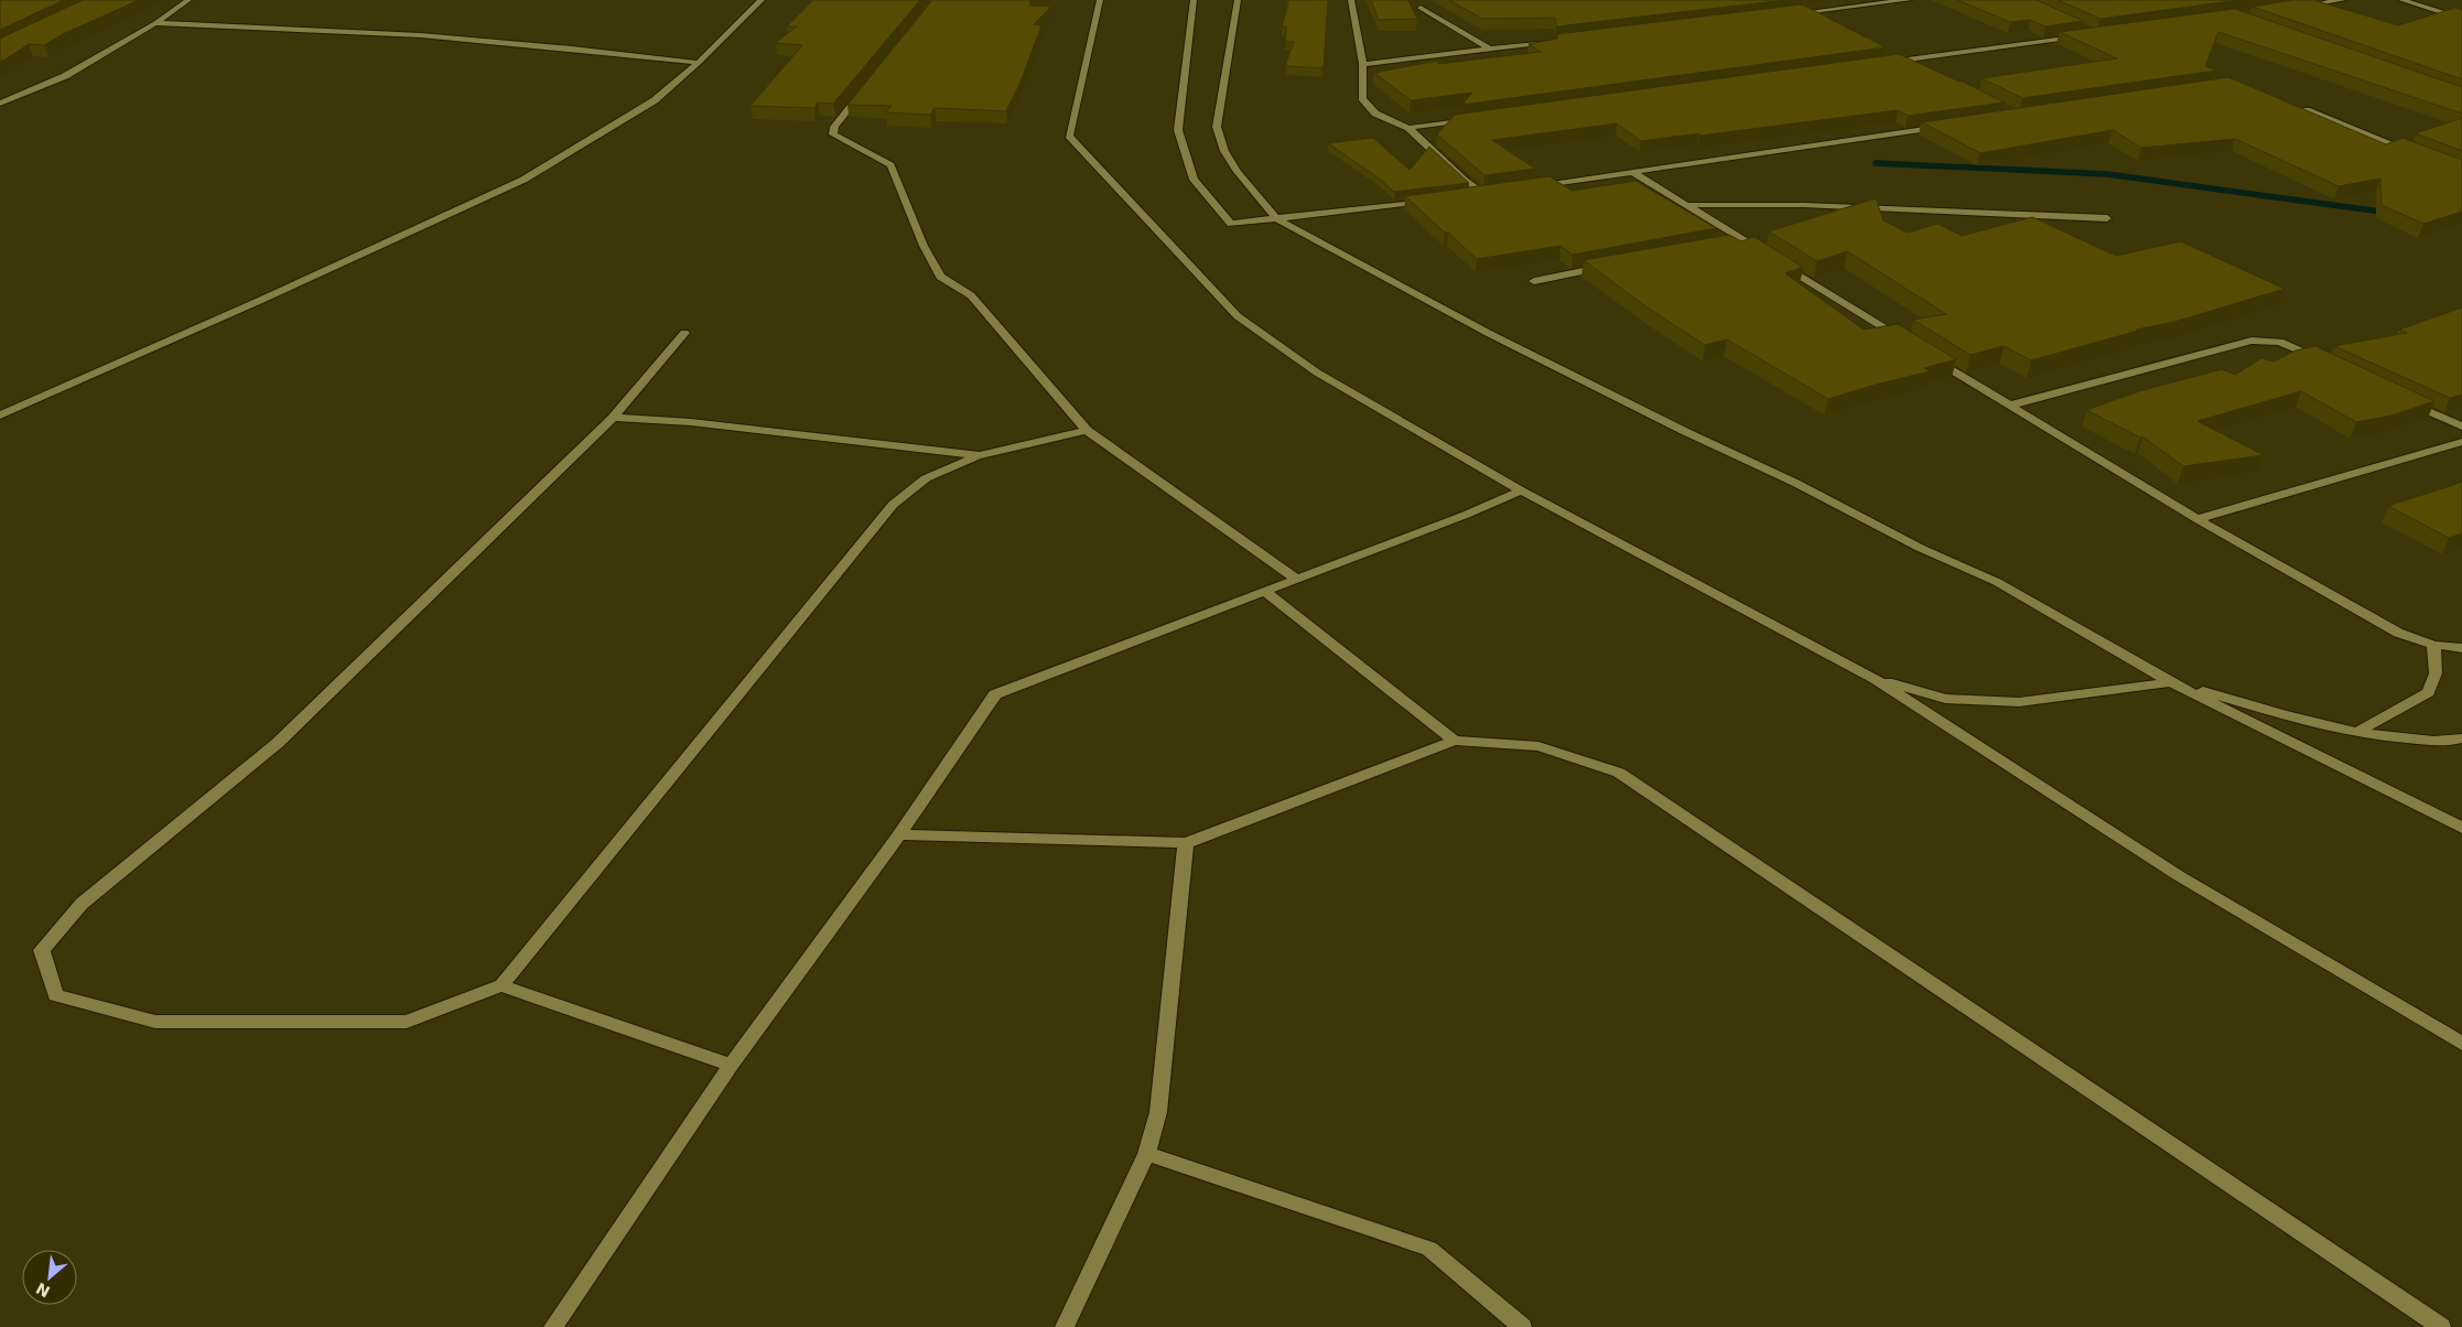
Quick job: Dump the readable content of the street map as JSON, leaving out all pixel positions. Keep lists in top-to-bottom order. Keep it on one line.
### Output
{"north":"bottom left"}
